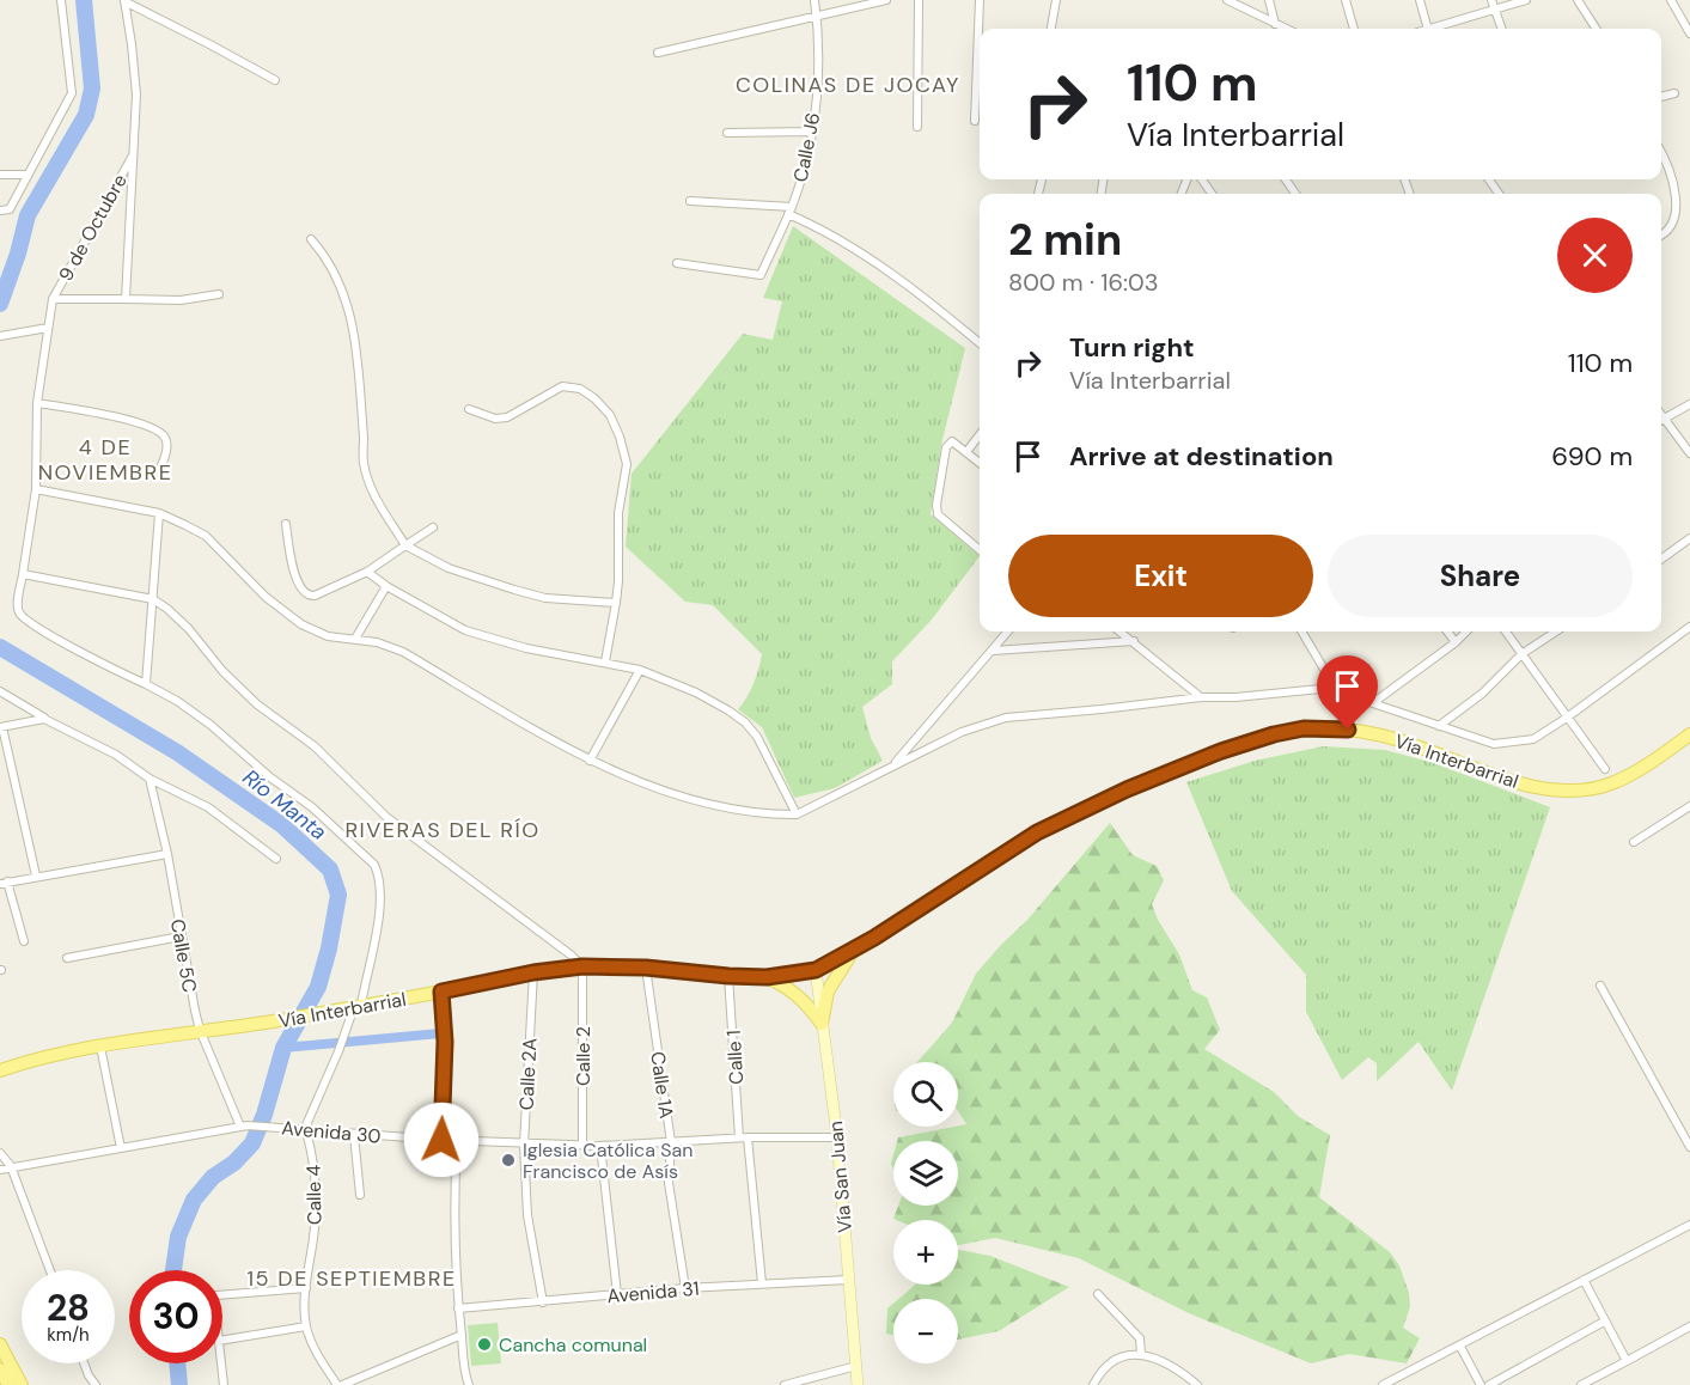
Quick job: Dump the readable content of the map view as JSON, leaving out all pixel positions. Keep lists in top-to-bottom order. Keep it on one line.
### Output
{"streets":{"main road":["Vía Interbarrial"],"street":["Calle J6","9 de Octubre","Calle 5C","Calle 2","Calle 1","Calle 2A","Calle 1A","Avenida 30","Vía San Juan","Calle 4","Avenida 31"]},"crossings":[["Vía Interbarrial","Calle 5C"],["Vía Interbarrial","Calle 2"],["Vía Interbarrial","Calle 1"],["Vía Interbarrial","Calle 2A"],["Vía Interbarrial","Calle 1A"],["Vía Interbarrial","Vía San Juan"],["Calle 5C","Avenida 30"],["Calle 2","Avenida 30"],["Calle 1","Avenida 30"],["Calle 1","Avenida 31"],["Calle 2A","Avenida 30"],["Calle 2A","Avenida 31"],["Calle 1A","Avenida 30"],["Calle 1A","Avenida 31"],["Avenida 30","Vía San Juan"],["Avenida 30","Calle 4"],["Vía San Juan","Avenida 31"]],"districts":["COLINAS DE JOCAY","4 DE NOVIEMBRE","RIVERAS DEL RÍO","15 DE SEPTIEMBRE"],"water":["Río Manta"],"places":["Iglesia Católica San Francisco de Asís","Cancha comunal"],"page":{"turn":["110 m","Vía Interbarrial"],"heading":["2 min","800 m · 16:03"],"list":[{"name":"Turn right","note":"Vía Interbarrial","value":"110 m"},{"name":"Arrive at destination","value":"690 m"}],"buttons":["Exit","Share"],"map_buttons":["+","−"],"speed":"28 km/h","limit":"30"}}
